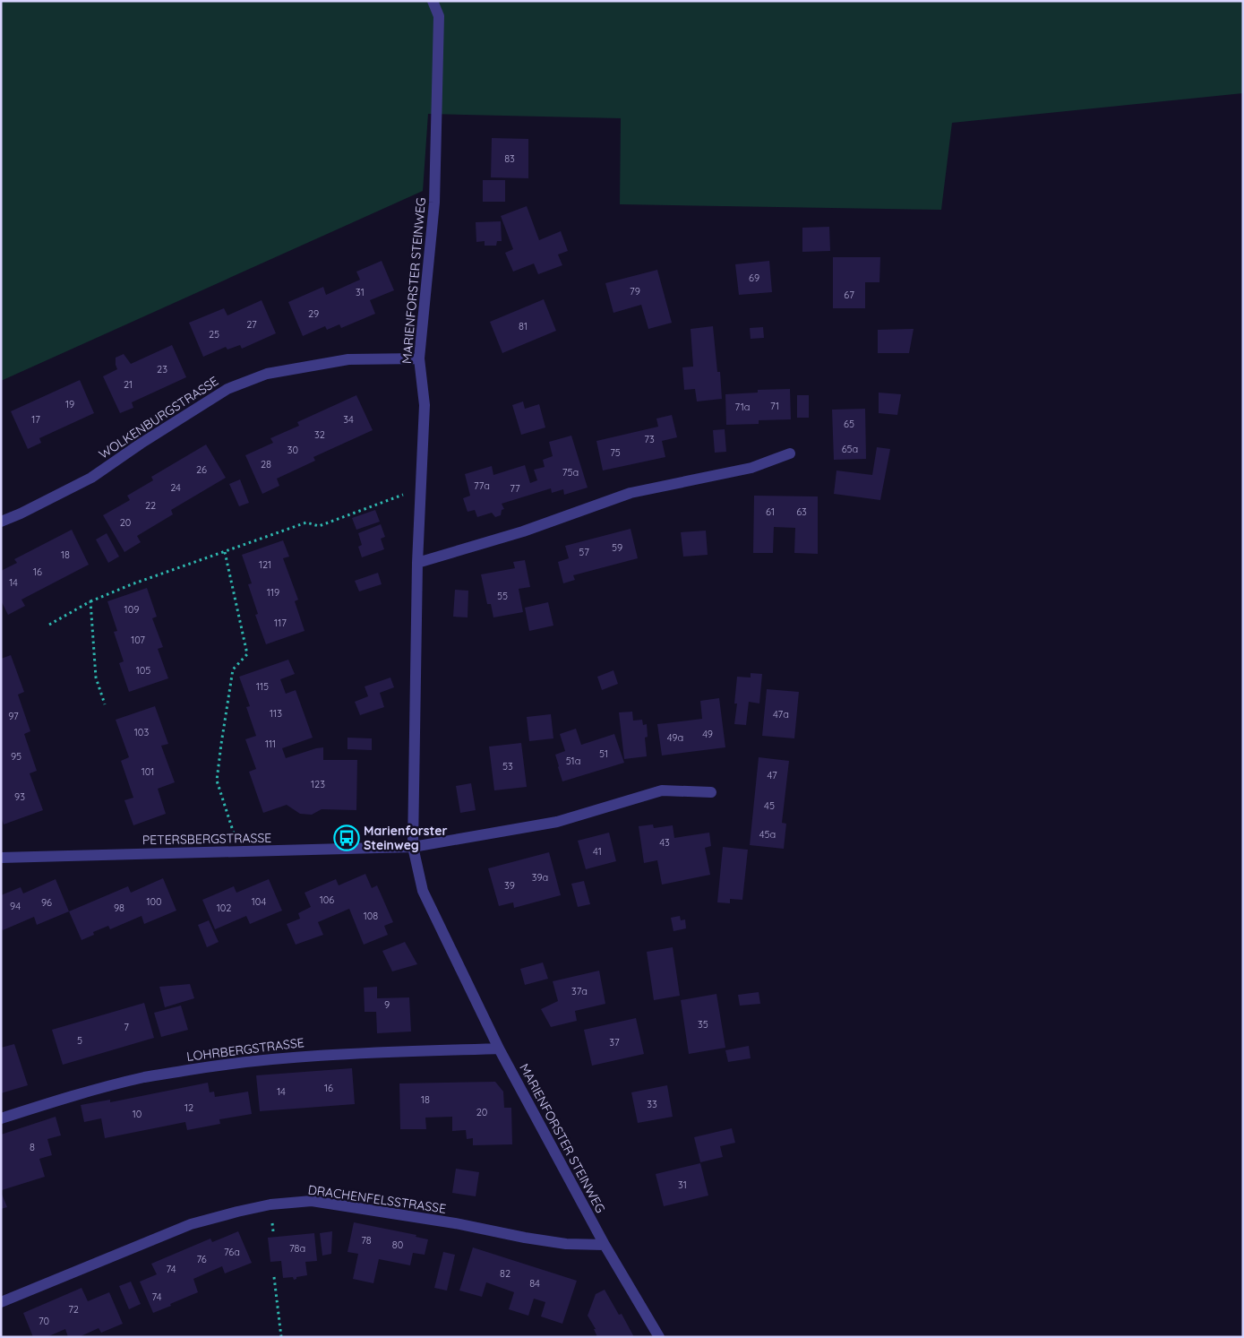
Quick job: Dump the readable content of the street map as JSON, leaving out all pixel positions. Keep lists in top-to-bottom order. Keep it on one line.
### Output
{"streets":{"street":["MARIENFORSTER STEINWEG","WOLKENBURGSTRASSE","PETERSBERGSTRASSE","LOHRBERGSTRASSE","DRACHENFELSSTRASSE"]},"crossings":[["MARIENFORSTER STEINWEG","WOLKENBURGSTRASSE"],["MARIENFORSTER STEINWEG","PETERSBERGSTRASSE"],["MARIENFORSTER STEINWEG","LOHRBERGSTRASSE"],["MARIENFORSTER STEINWEG","DRACHENFELSSTRASSE"]],"places":{"bus stop":["Marienforster Steinweg"]},"house_numbers":["83","69","79","31","67","29","27","81","25","23","21","19","71","71a","17","34","65","32","73","65a","30","75","28","26","75a","77a","24","77","22","61","63","20","59","57","18","121","16","14","119","55","109","117","107","105","115","113","47a","97","103","49","49a","111","51","95","51a","53","101","47","123","93","45","45a","43","41","39a","39","106","100","104","96","94","98","102","108","37a","9","35","7","5","37","16","14","18","33","12","20","10","8","31","78","80","78a","76a","76","74","82","84","74","72","70"]}
